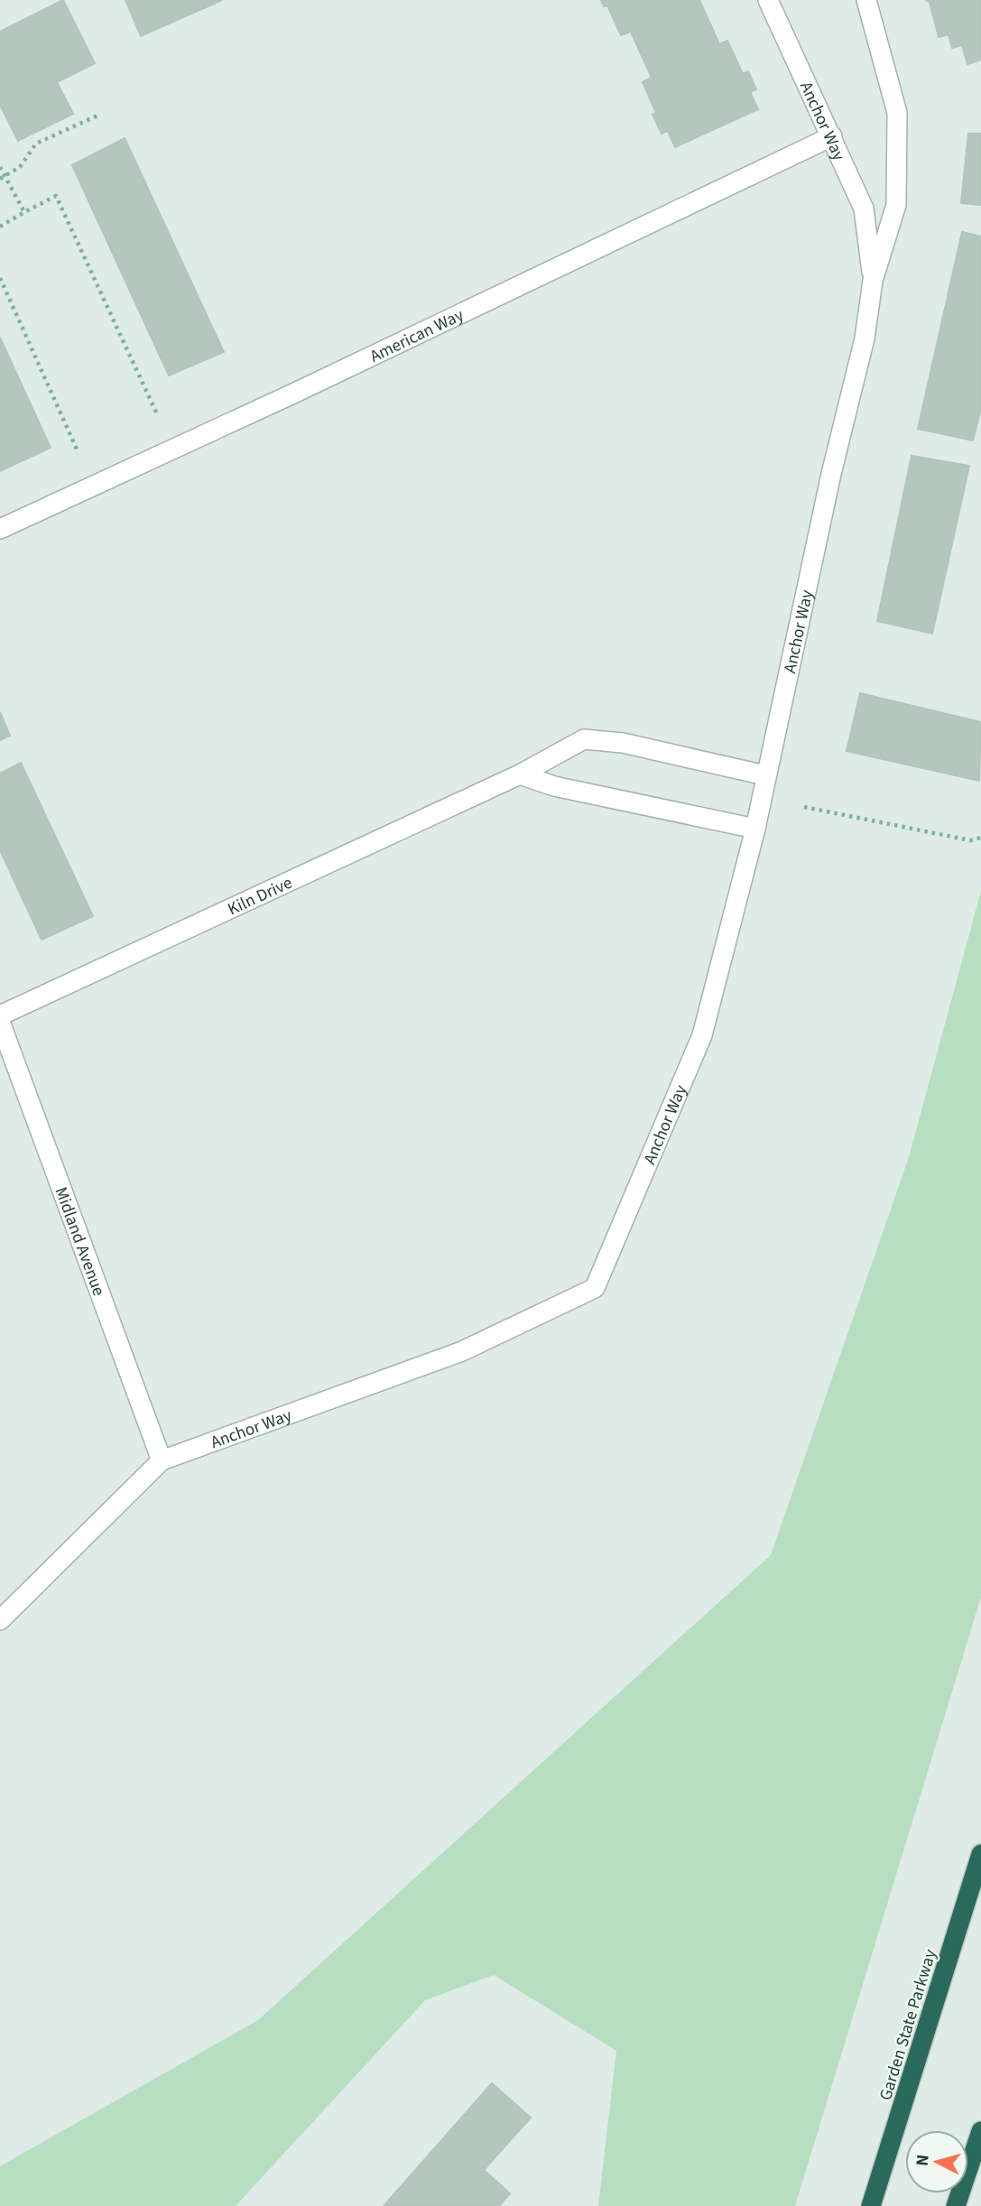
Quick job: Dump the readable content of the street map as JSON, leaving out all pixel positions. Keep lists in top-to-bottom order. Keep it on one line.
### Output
{"streets":{"highway":["Garden State Parkway"],"street":["Anchor Way","American Way","Kiln Drive","Midland Avenue"]},"crossings":[["Anchor Way","American Way"],["Anchor Way","Kiln Drive"],["Anchor Way","Midland Avenue"]],"north":"left"}
